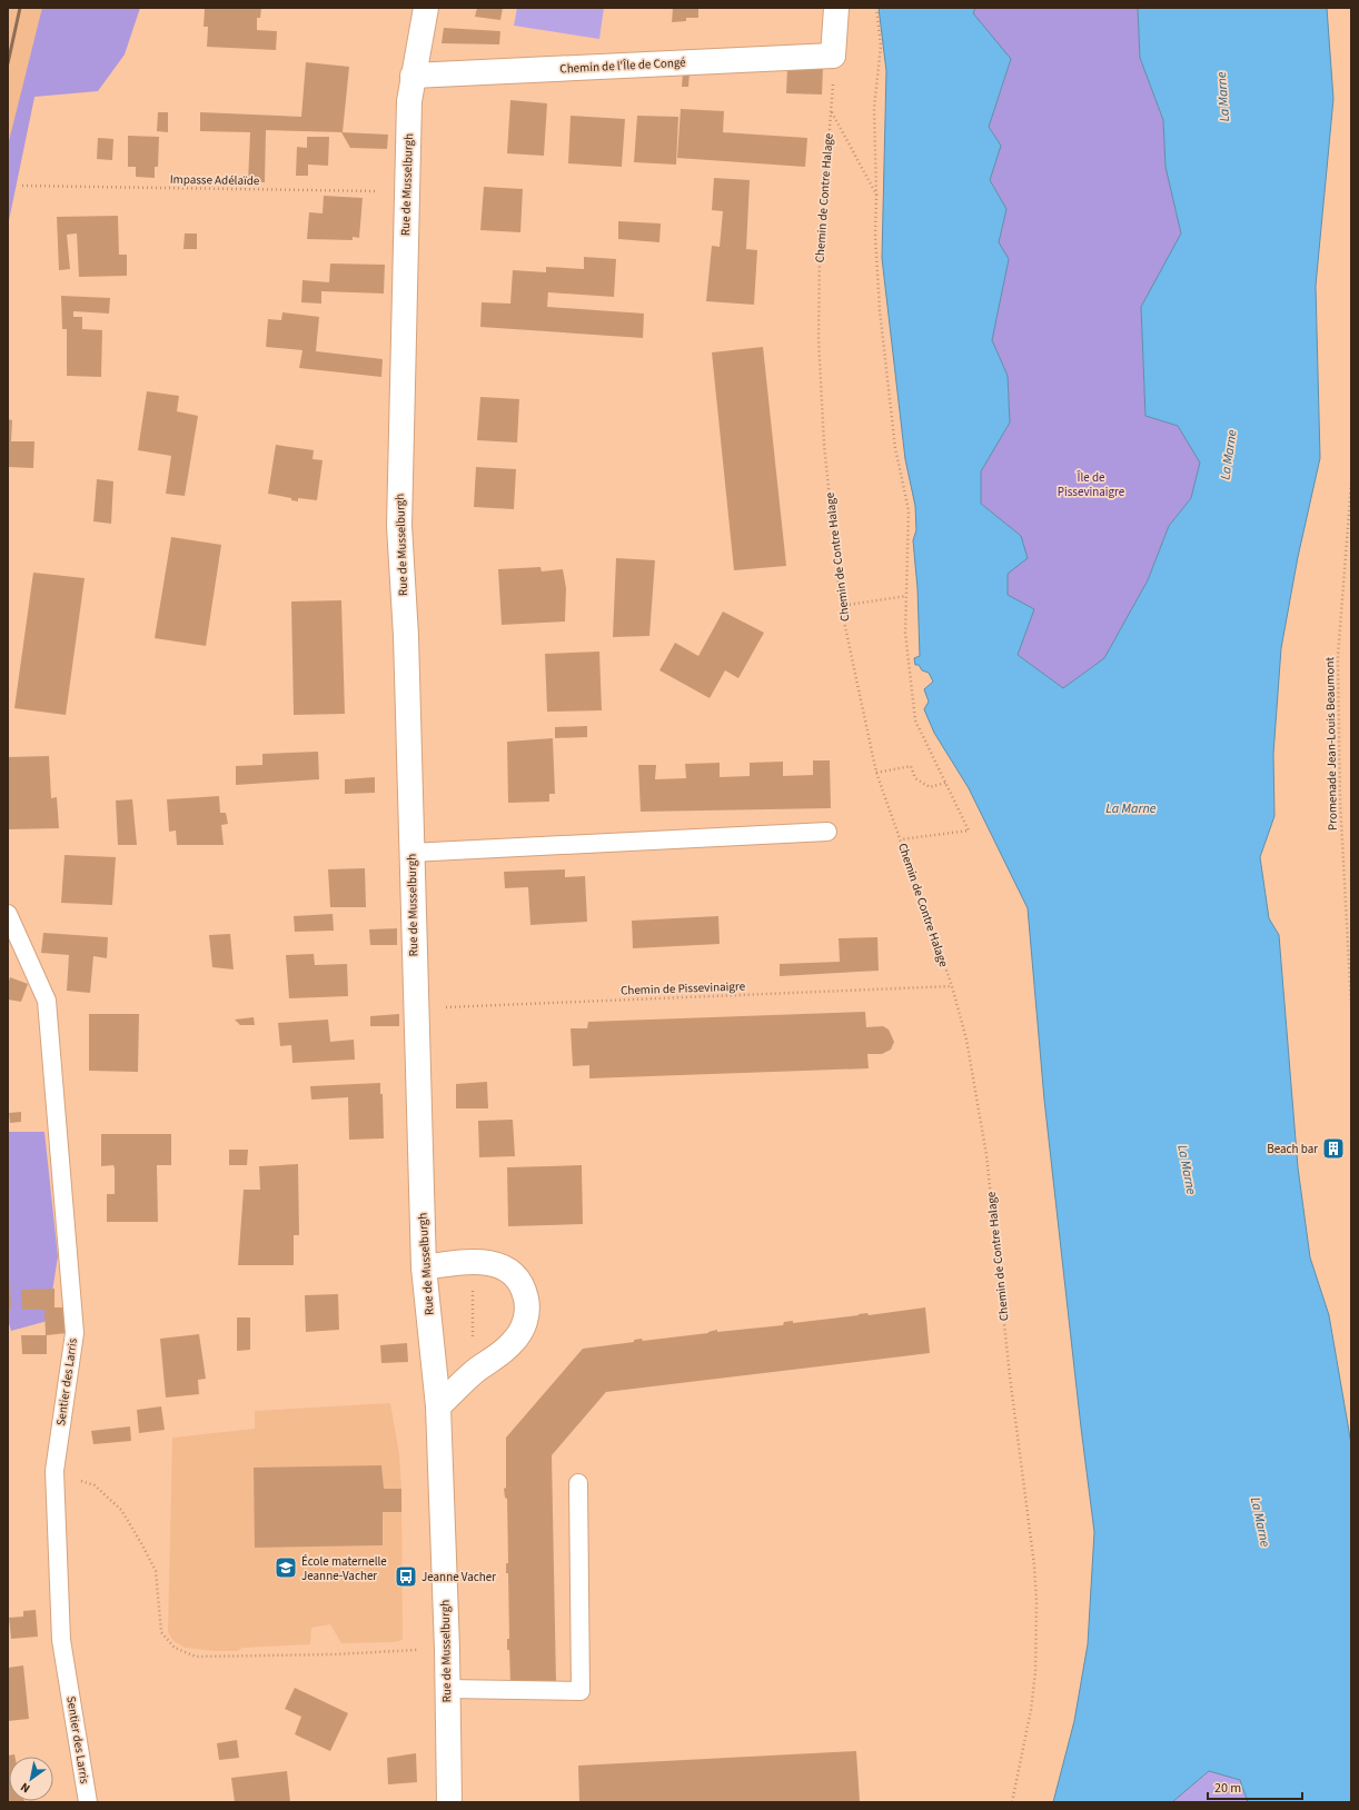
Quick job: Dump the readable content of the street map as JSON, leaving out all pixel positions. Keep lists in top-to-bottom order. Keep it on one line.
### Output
{"streets":{"street":["Chemin de l'Île de Congé","Rue de Musselburgh"],"lane":["Sentier des Larris"],"path":["Impasse Adélaïde","Chemin de Contre Halage","Promenade Jean-Louis Beaumont","Chemin de Pissevinaigre"]},"crossings":[["Chemin de l'Île de Congé","Rue de Musselburgh"],["Chemin de l'Île de Congé","Chemin de Contre Halage"],["Impasse Adélaïde","Rue de Musselburgh"],["Rue de Musselburgh","Chemin de Pissevinaigre"],["Chemin de Contre Halage","Chemin de Pissevinaigre"]],"water":["La Marne"],"parks":["Île de Pissevinaigre"],"places":{"building":["Beach bar"],"school or university":["École maternelle Jeanne-Vacher"],"bus stop":["Jeanne Vacher"]},"scale_bar":"20 m","north":"bottom left"}
